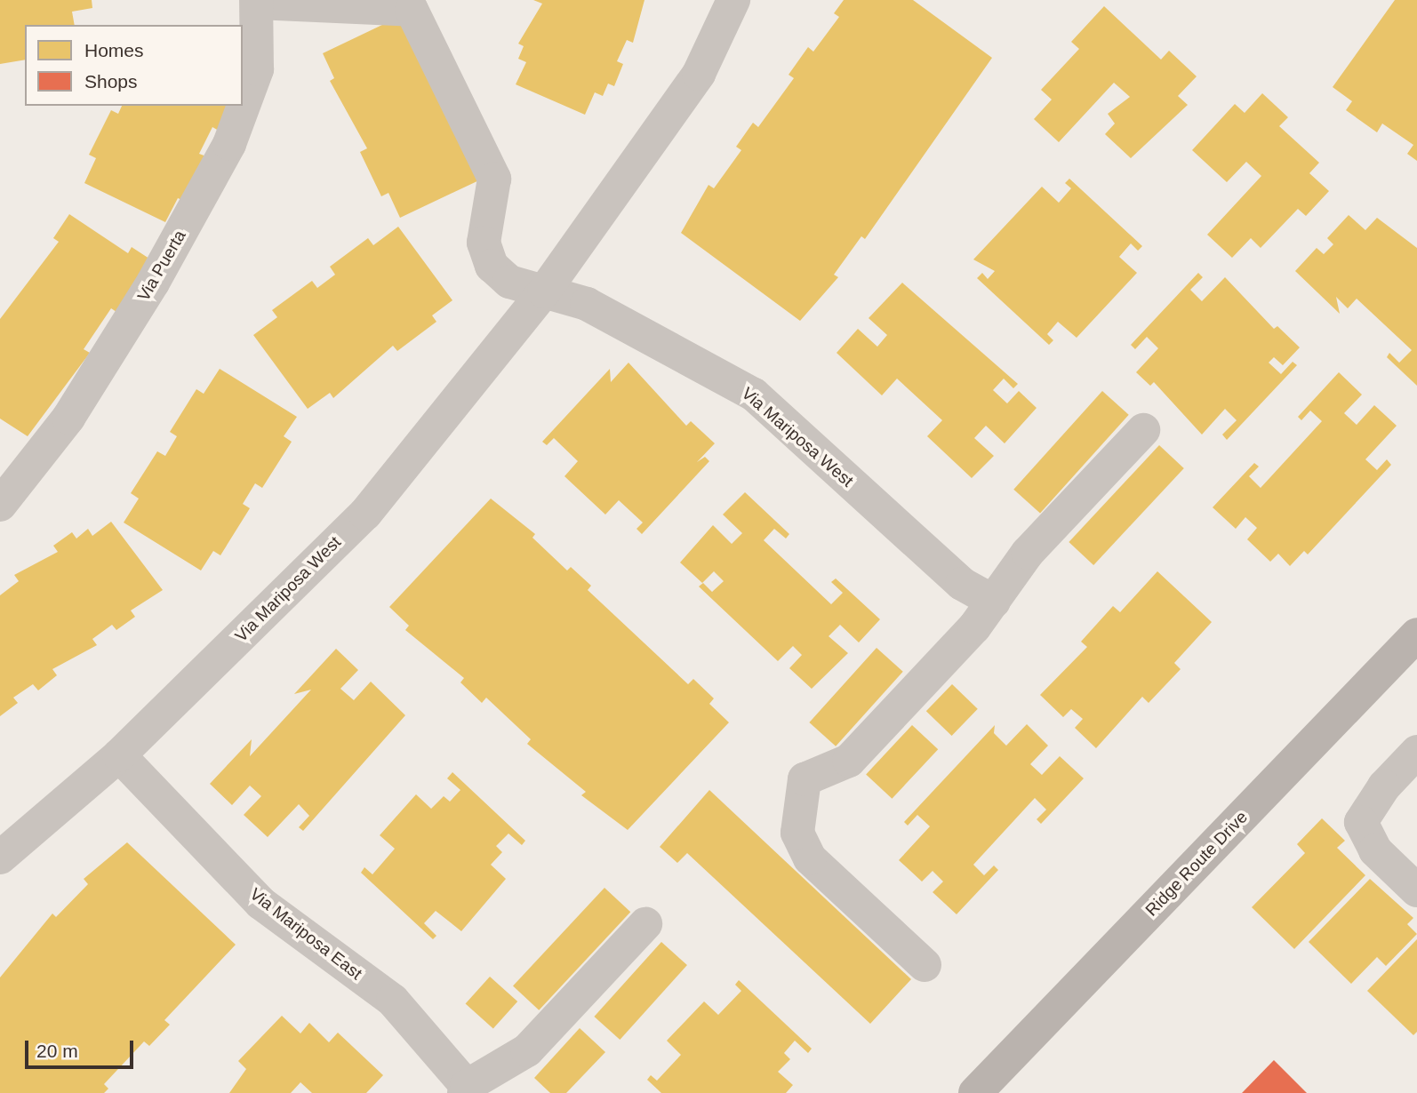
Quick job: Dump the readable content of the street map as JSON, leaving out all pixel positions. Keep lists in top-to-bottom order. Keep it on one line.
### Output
{"streets":{"main road":["Ridge Route Drive"],"street":["Via Puerta","Via Mariposa West","Via Mariposa East"]},"crossings":[["Via Puerta","Via Mariposa West"],["Via Mariposa West","Via Mariposa East"]],"legend":["Homes","Shops"],"scale_bar":"20 m"}
